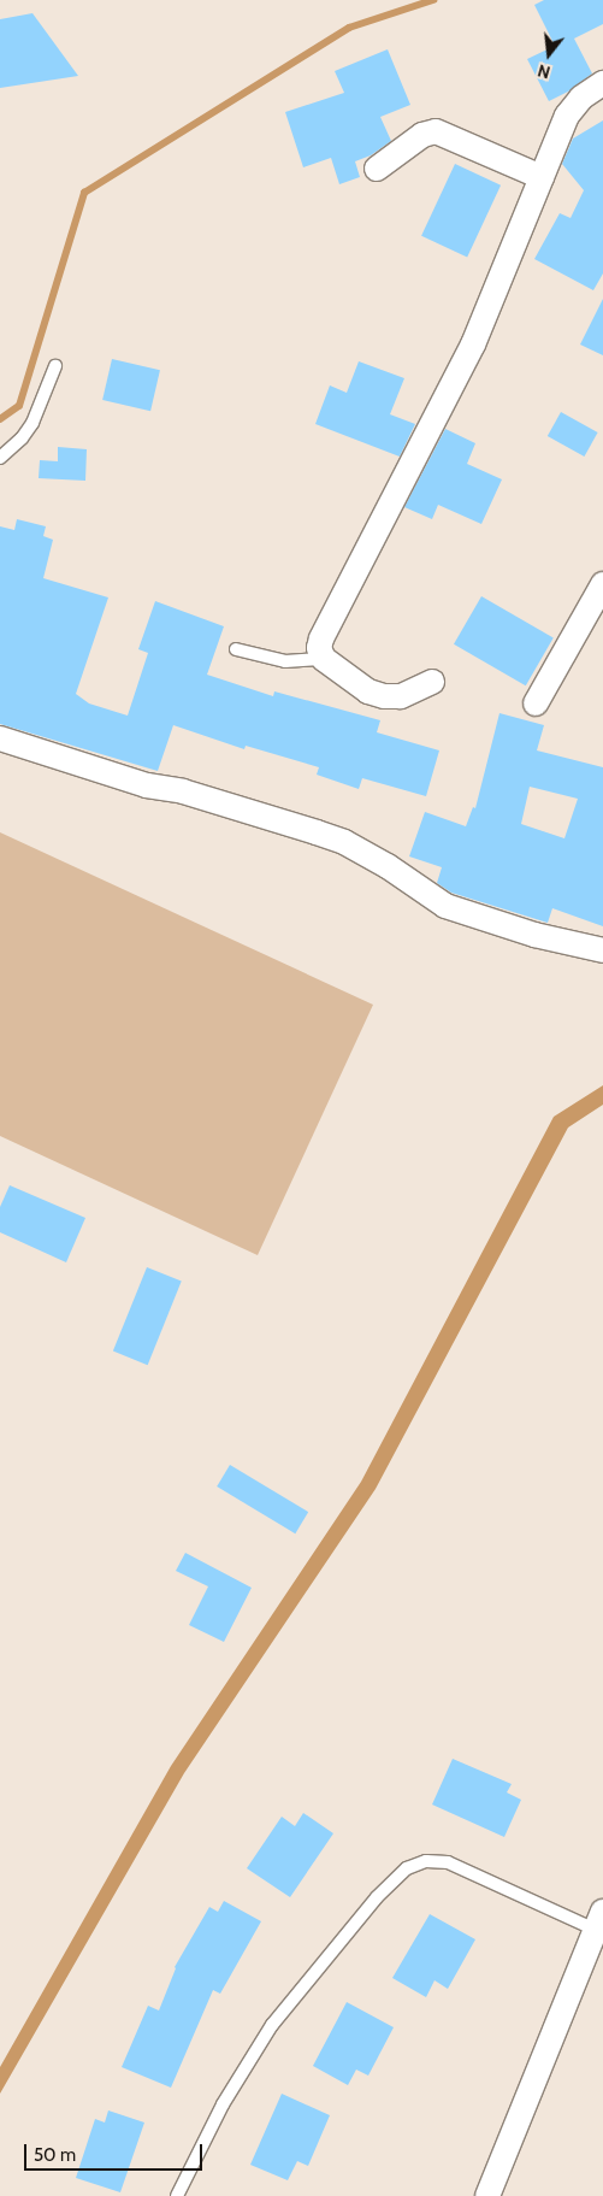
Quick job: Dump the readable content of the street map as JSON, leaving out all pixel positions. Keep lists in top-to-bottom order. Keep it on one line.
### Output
{"scale_bar":"50 m","north":"bottom"}
